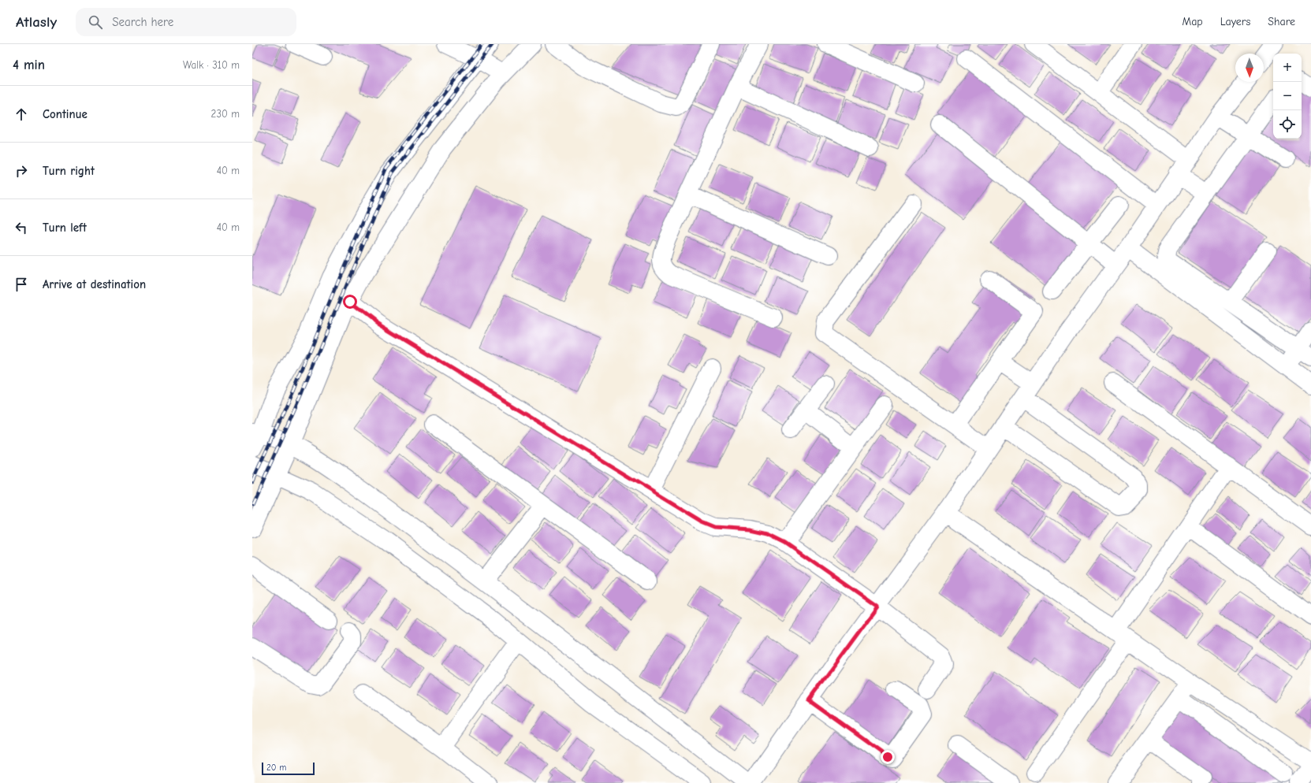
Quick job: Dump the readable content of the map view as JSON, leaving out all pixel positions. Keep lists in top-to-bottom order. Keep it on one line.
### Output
{"scale_bar":"20 m","north":"bottom","page":{"header":"Atlasly","search":"Search here","nav":["Map","Layers","Share"],"heading":["4 min","Walk · 310 m"],"map_buttons":["+","−"],"list":[["Continue","230 m"],["Turn right","40 m"],["Turn left","40 m"],"Arrive at destination"],"scale":"20 m"}}
